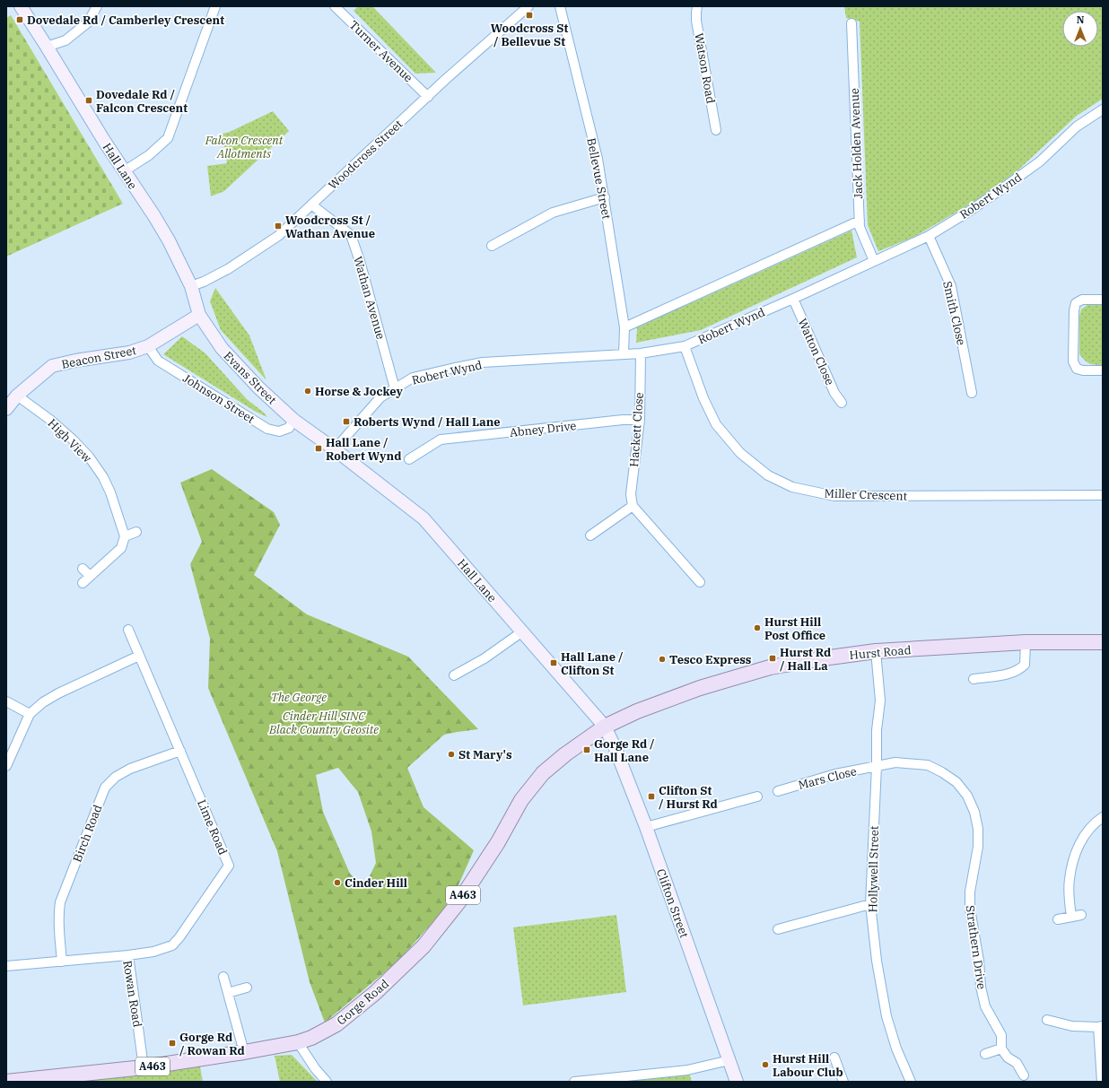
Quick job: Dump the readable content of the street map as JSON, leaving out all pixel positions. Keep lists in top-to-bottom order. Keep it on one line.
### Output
{"streets":{"main road":["Hurst Road","A463","Gorge Road"],"street":["Turner Avenue","Watson Road","Jack Holden Avenue","Woodcross Street","Hall Lane","Bellevue Street","Robert Wynd","Wathan Avenue","Smith Close","Watton Close","Beacon Street","Evans Street","Johnson Street","Abney Drive","Hackett Close","High View","Miller Crescent","Mars Close","Lime Road","Birch Road","Hollywell Street","Clifton Street","Strathern Drive","Rowan Road"]},"crossings":[["Turner Avenue","Woodcross Street"],["Jack Holden Avenue","Robert Wynd"],["Woodcross Street","Hall Lane"],["Woodcross Street","Wathan Avenue"],["Woodcross Street","Evans Street"],["Hall Lane","Robert Wynd"],["Hall Lane","Evans Street"],["Hall Lane","Hurst Road"],["Hall Lane","Clifton Street"],["Hall Lane","Gorge Road"],["Bellevue Street","Robert Wynd"],["Robert Wynd","Wathan Avenue"],["Robert Wynd","Smith Close"],["Robert Wynd","Watton Close"],["Robert Wynd","Evans Street"],["Robert Wynd","Hackett Close"],["Robert Wynd","Miller Crescent"],["Beacon Street","Evans Street"],["Beacon Street","Johnson Street"],["Beacon Street","High View"],["Evans Street","Johnson Street"],["Abney Drive","Hackett Close"],["Hurst Road","Hollywell Street"],["Hurst Road","Clifton Street"],["Hurst Road","Gorge Road"],["Mars Close","Hollywell Street"],["Mars Close","Strathern Drive"],["Lime Road","Birch Road"],["Lime Road","Rowan Road"],["Birch Road","Rowan Road"],["Hollywell Street","Strathern Drive"],["Clifton Street","Gorge Road"],["Rowan Road","Gorge Road"]],"parks":["Falcon Crescent Allotments","The George","Cinder Hill SINC Black Country Geosite"],"places":{"transit":["Woodcross St / Bellevue St","Dovedale Rd / Camberley Crescent","Dovedale Rd / Falcon Crescent","Woodcross St / Wathan Avenue","Roberts Wynd / Hall Lane","Hall Lane / Robert Wynd","Hurst Rd / Hall La","Hall Lane / Clifton St","Gorge Rd / Hall Lane","Clifton St / Hurst Rd","Gorge Rd / Rowan Rd"],"other":["Horse & Jockey","Hurst Hill Post Office","Tesco Express","St Mary's","Cinder Hill","Hurst Hill Labour Club"]},"north":"top"}
